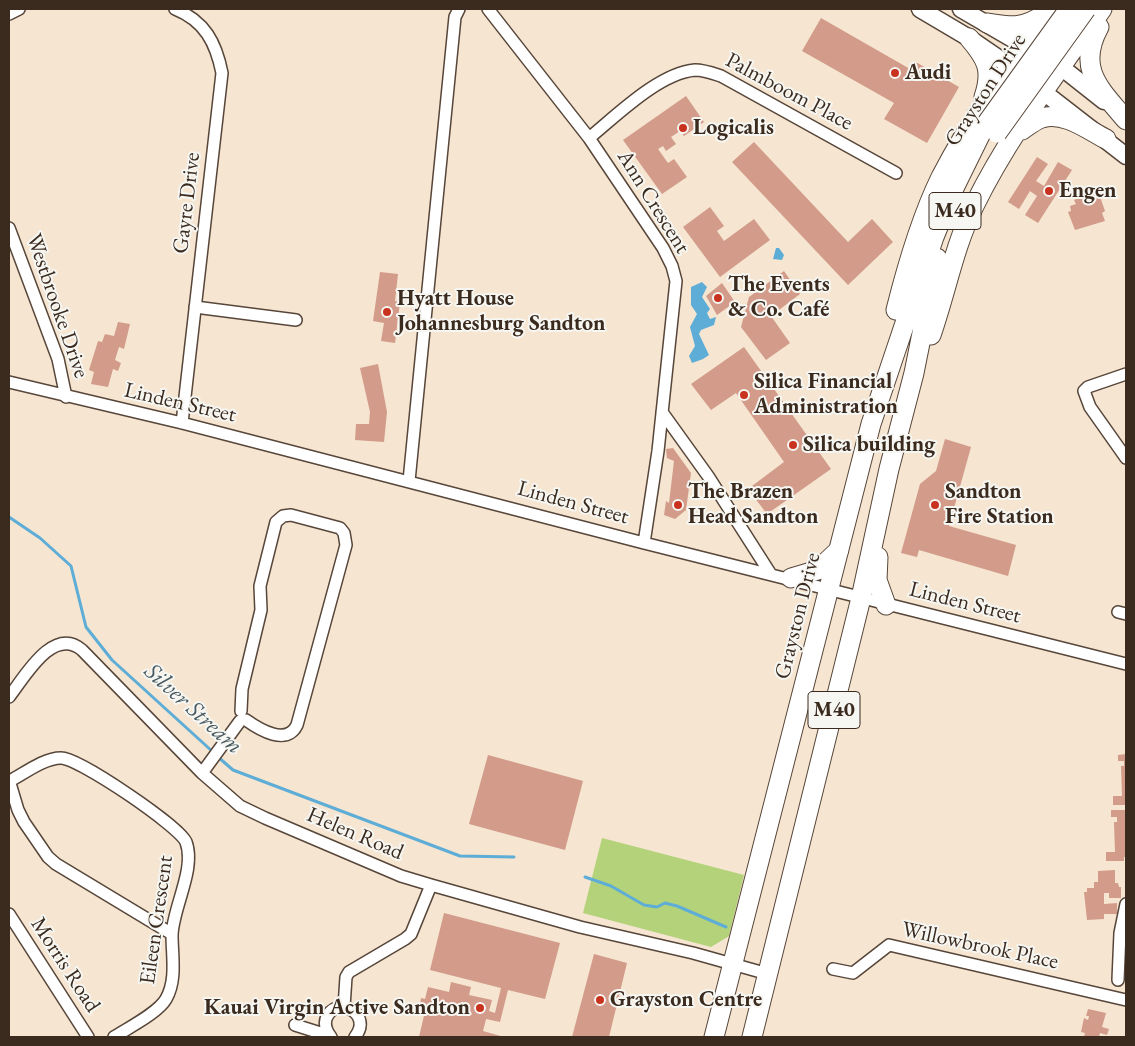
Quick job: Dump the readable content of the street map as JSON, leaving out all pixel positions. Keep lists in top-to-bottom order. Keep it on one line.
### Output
{"streets":{"main road":["Grayston Drive","M40"],"street":["Palmboom Place","Ann Crescent","Gayre Drive","Westbrooke Drive","Linden Street","Helen Road","Eileen Crescent","Willowbrook Place","Morris Road"]},"crossings":[["Grayston Drive","Linden Street"],["Grayston Drive","Helen Road"],["Palmboom Place","Ann Crescent"],["Ann Crescent","Linden Street"],["Gayre Drive","Linden Street"],["Westbrooke Drive","Linden Street"]],"water":["Silver Stream"],"places":["Audi","Logicalis","Engen","The Events & Co. Café","Hyatt House Johannesburg Sandton","Silica Financial Administration","Silica building","The Brazen Head Sandton","Sandton Fire Station","Grayston Centre","Kauai Virgin Active Sandton"]}
